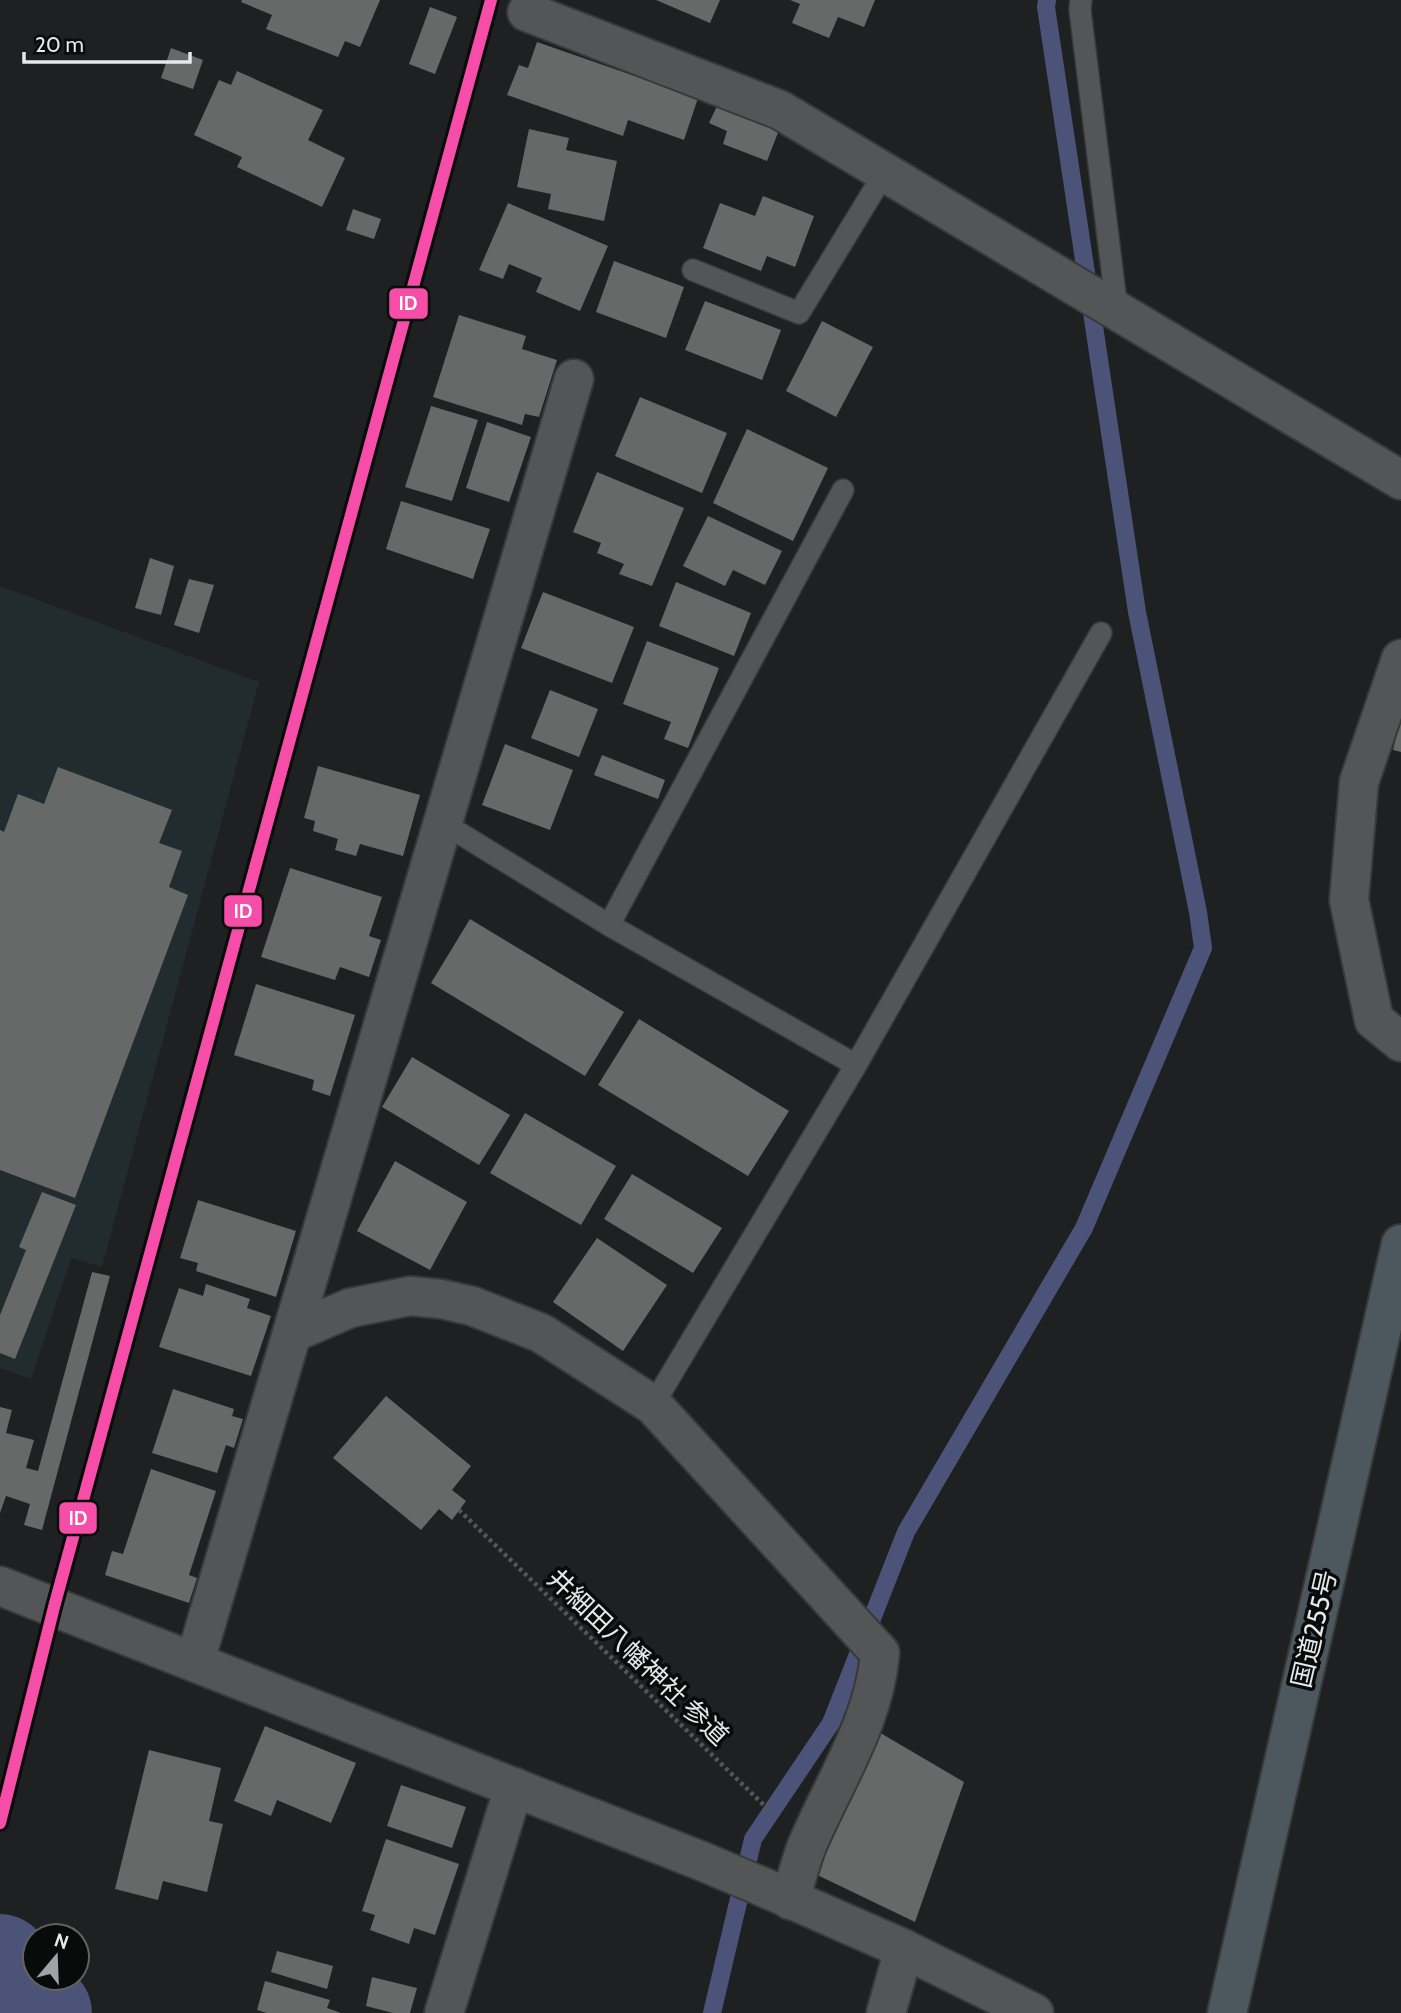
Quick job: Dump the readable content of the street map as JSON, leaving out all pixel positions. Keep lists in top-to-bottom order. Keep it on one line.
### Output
{"streets":{"highway":["国道255号"],"path":["井細田八幡神社 参道"]},"lines":["transit line ID"],"scale_bar":"20 m","north":"top"}
